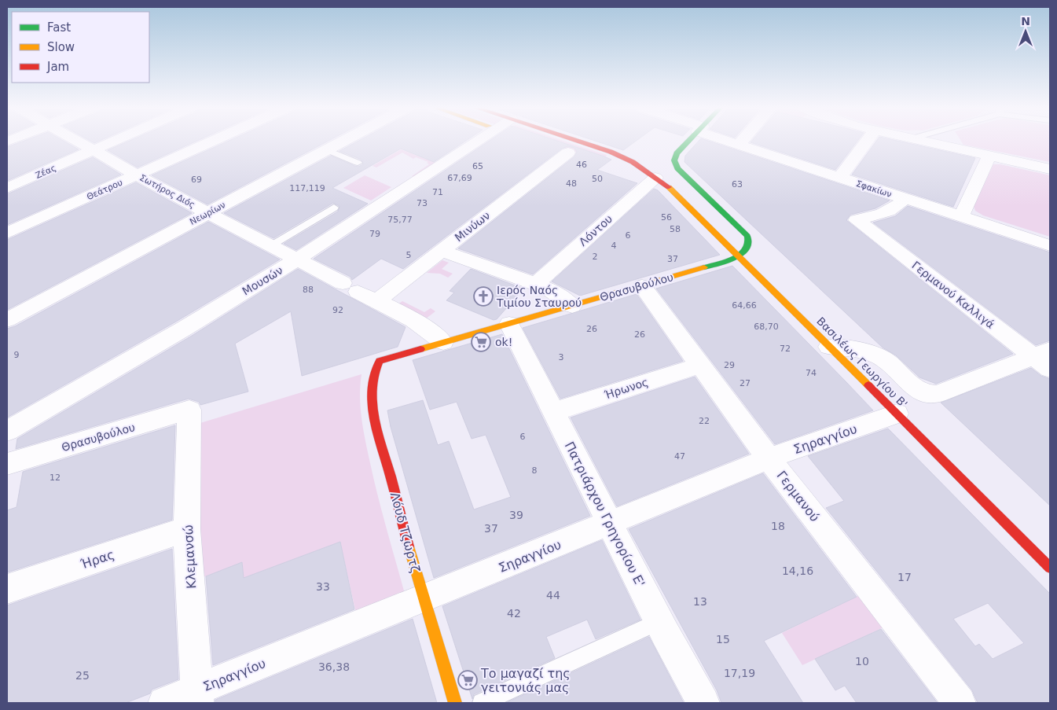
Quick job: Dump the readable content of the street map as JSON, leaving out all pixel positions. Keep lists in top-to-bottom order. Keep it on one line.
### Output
{"streets":{"street":["Ζέας","Σφακίων","Θεάτρου","Σωτήρος Διός","Νεωρίων","Μινύων","Λόντου","Μουσών","Θρασυβούλου","Γερμανού Καλλιγά","Βασιλέως Γεωργίου Β'","Ήρωνος","Σηραγγίου","Γερμανού","Πατριάρχου Γρηγορίου Ε'","Λόυδ Τζωρτζ","Κλεμανσώ","Ήρας"]},"crossings":[["Ζέας","Σωτήρος Διός"],["Σφακίων","Γερμανού Καλλιγά"],["Θεάτρου","Σωτήρος Διός"],["Σωτήρος Διός","Νεωρίων"],["Σωτήρος Διός","Μινύων"],["Σωτήρος Διός","Μουσών"],["Σωτήρος Διός","Θρασυβούλου"],["Λόντου","Βασιλέως Γεωργίου Β'"],["Θρασυβούλου","Βασιλέως Γεωργίου Β'"],["Θρασυβούλου","Γερμανού"],["Θρασυβούλου","Πατριάρχου Γρηγορίου Ε'"],["Θρασυβούλου","Λόυδ Τζωρτζ"],["Θρασυβούλου","Κλεμανσώ"],["Βασιλέως Γεωργίου Β'","Σηραγγίου"],["Ήρωνος","Γερμανού"],["Ήρωνος","Πατριάρχου Γρηγορίου Ε'"],["Σηραγγίου","Γερμανού"],["Σηραγγίου","Πατριάρχου Γρηγορίου Ε'"],["Σηραγγίου","Λόυδ Τζωρτζ"],["Σηραγγίου","Κλεμανσώ"],["Κλεμανσώ","Ήρας"]],"places":{"church":["Ιερός Ναός Τιμίου Σταυρού"],"supermarket":["ok!","Το μαγαζί της γειτονιάς μας"]},"house_numbers":["46","65","67,69","50","69","48","63","117,119","71","73","56","75,77","58","79","6","4","5","2","37","88","64,66","92","68,70","26","26","72","9","3","29","74","27","22","6","47","8","12","39","18","37","14,16","17","33","44","13","42","15","10","36,38","17,19","25"],"legend":["Fast","Slow","Jam"],"north":"top"}
